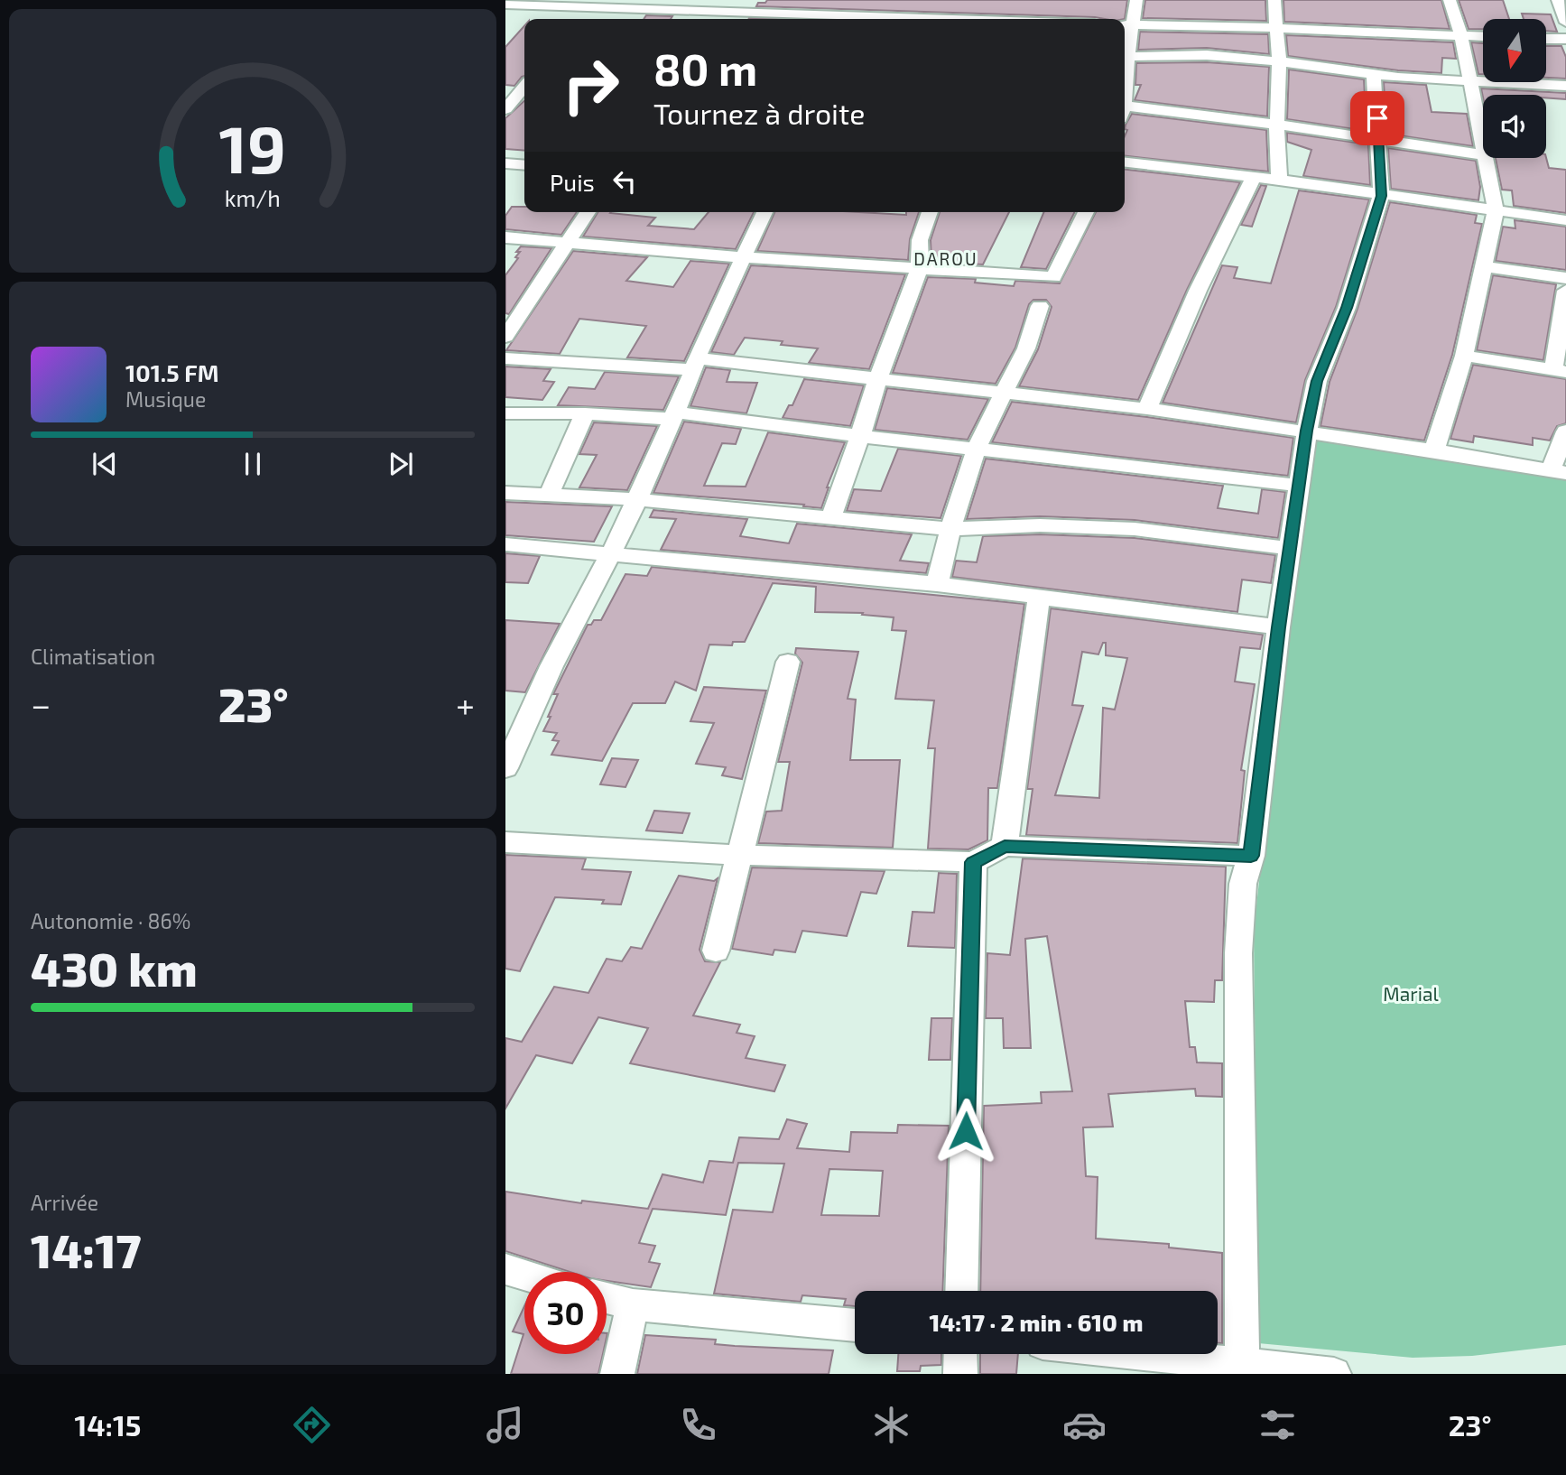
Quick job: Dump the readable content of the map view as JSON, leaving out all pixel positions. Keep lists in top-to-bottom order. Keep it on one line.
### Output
{"districts":["DAROU"],"parks":["Marial"],"north":"bottom","page":{"turn":["80 m","Tournez à droite"],"then":"Puis","song":["101.5 FM","Musique"],"tile":["Climatisation",["Autonomie · 86%","430 km"],["Arrivée","14:17"]],"heat":["−","23°","+"],"limit":"30","trip":"14:17 · 2 min · 610 m","tabs":["14:15","23°"],"gauge":["19","km/h"]}}
